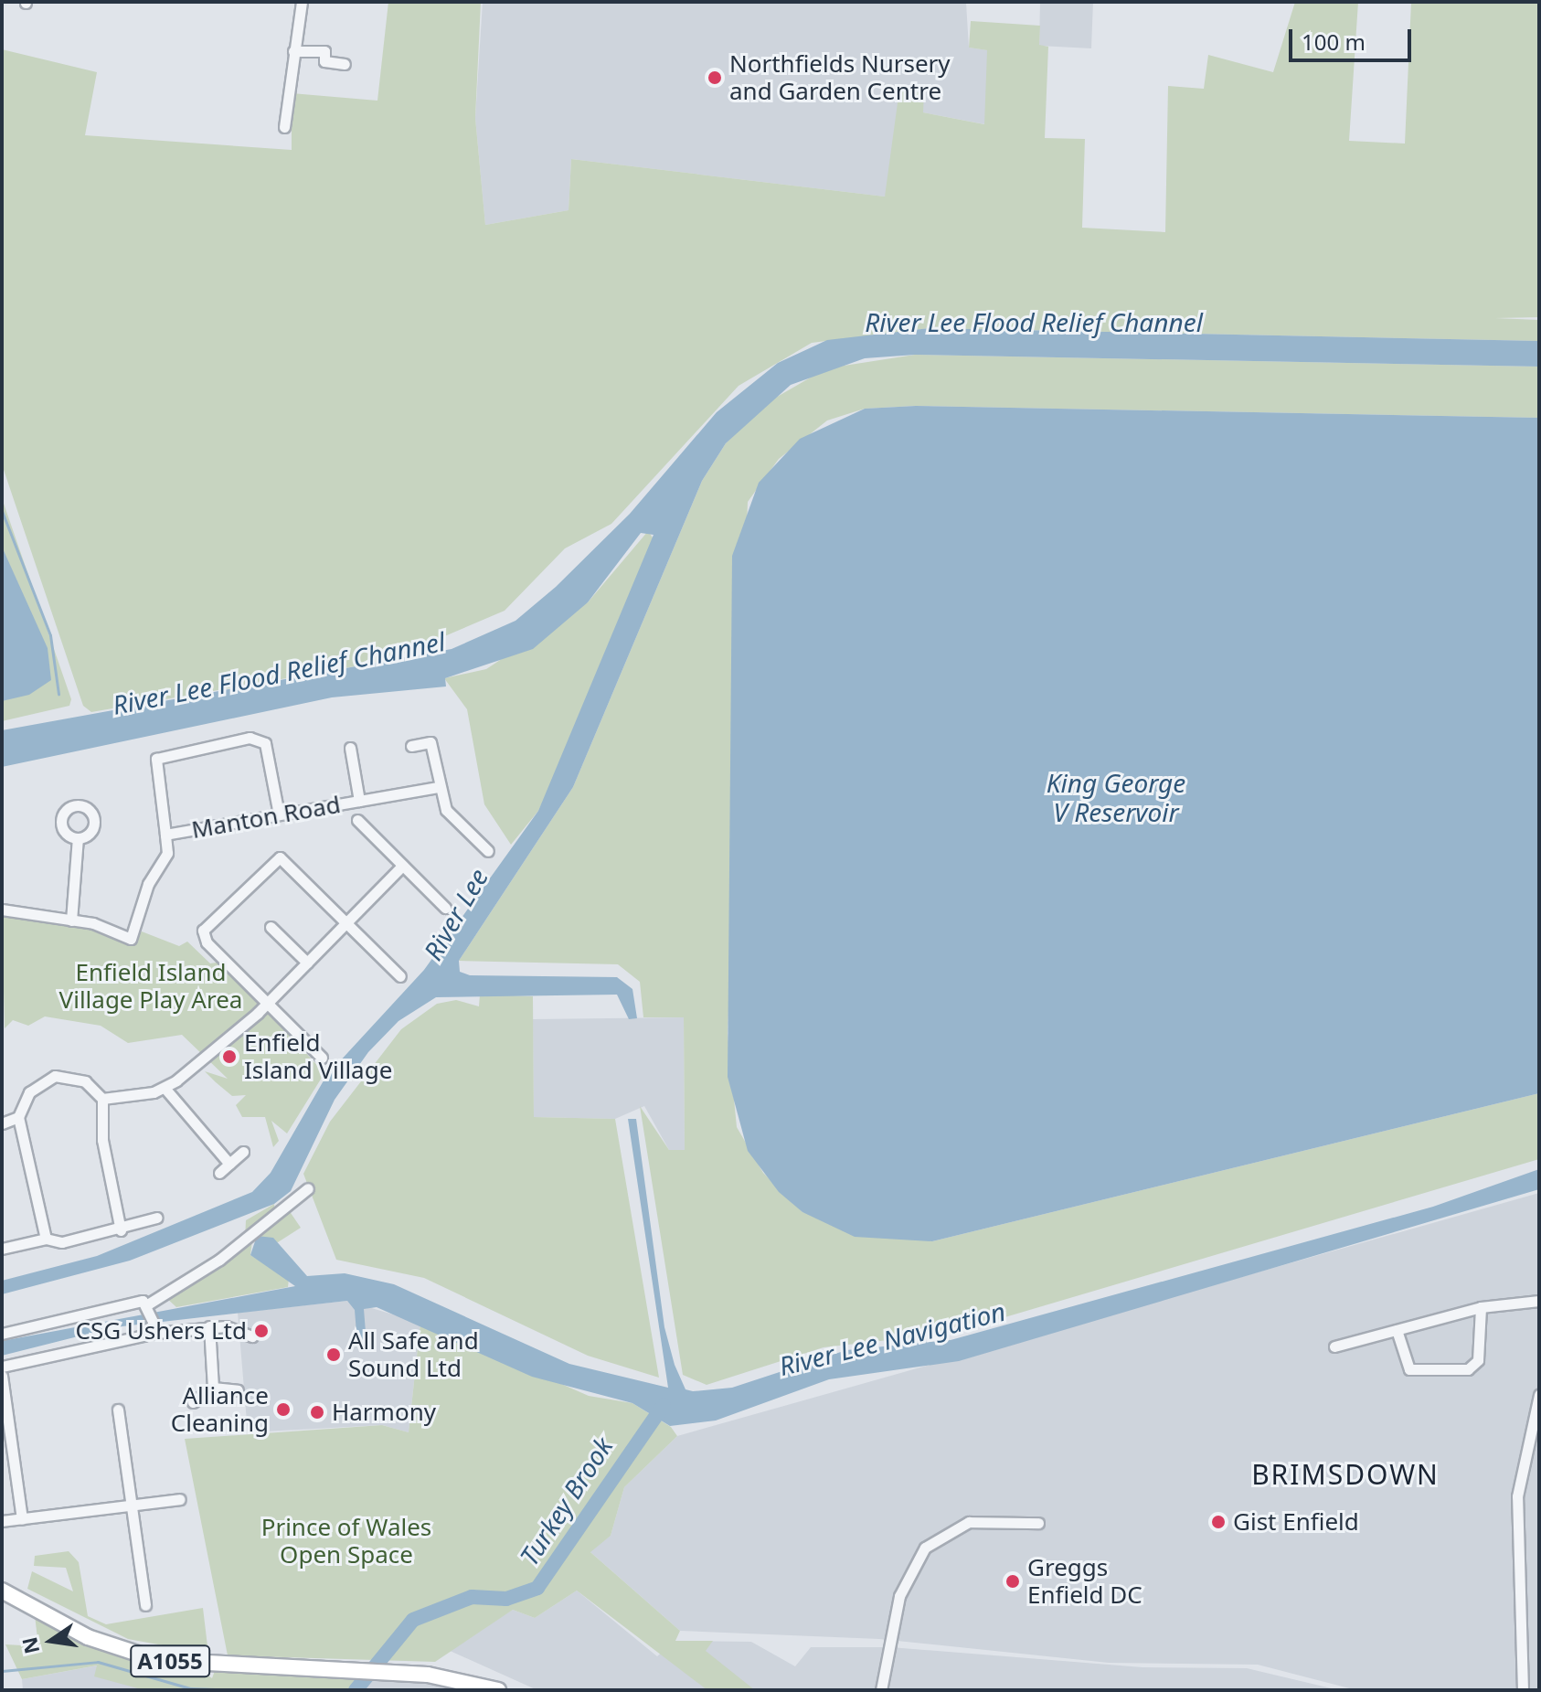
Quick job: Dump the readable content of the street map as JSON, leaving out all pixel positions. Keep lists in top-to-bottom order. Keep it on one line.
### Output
{"streets":{"main road":["A1055"],"street":["Manton Road"]},"districts":["BRIMSDOWN"],"water":["River Lee Flood Relief Channel","King George V Reservoir","River Lee","River Lee Navigation","Turkey Brook"],"parks":["Enfield Island Village Play Area","Prince of Wales Open Space"],"places":["Northfields Nursery and Garden Centre","Enfield Island Village","CSG Ushers Ltd","All Safe and Sound Ltd","Alliance Cleaning","Harmony","Gist Enfield","Greggs Enfield DC"],"scale_bar":"100 m","north":"left"}
